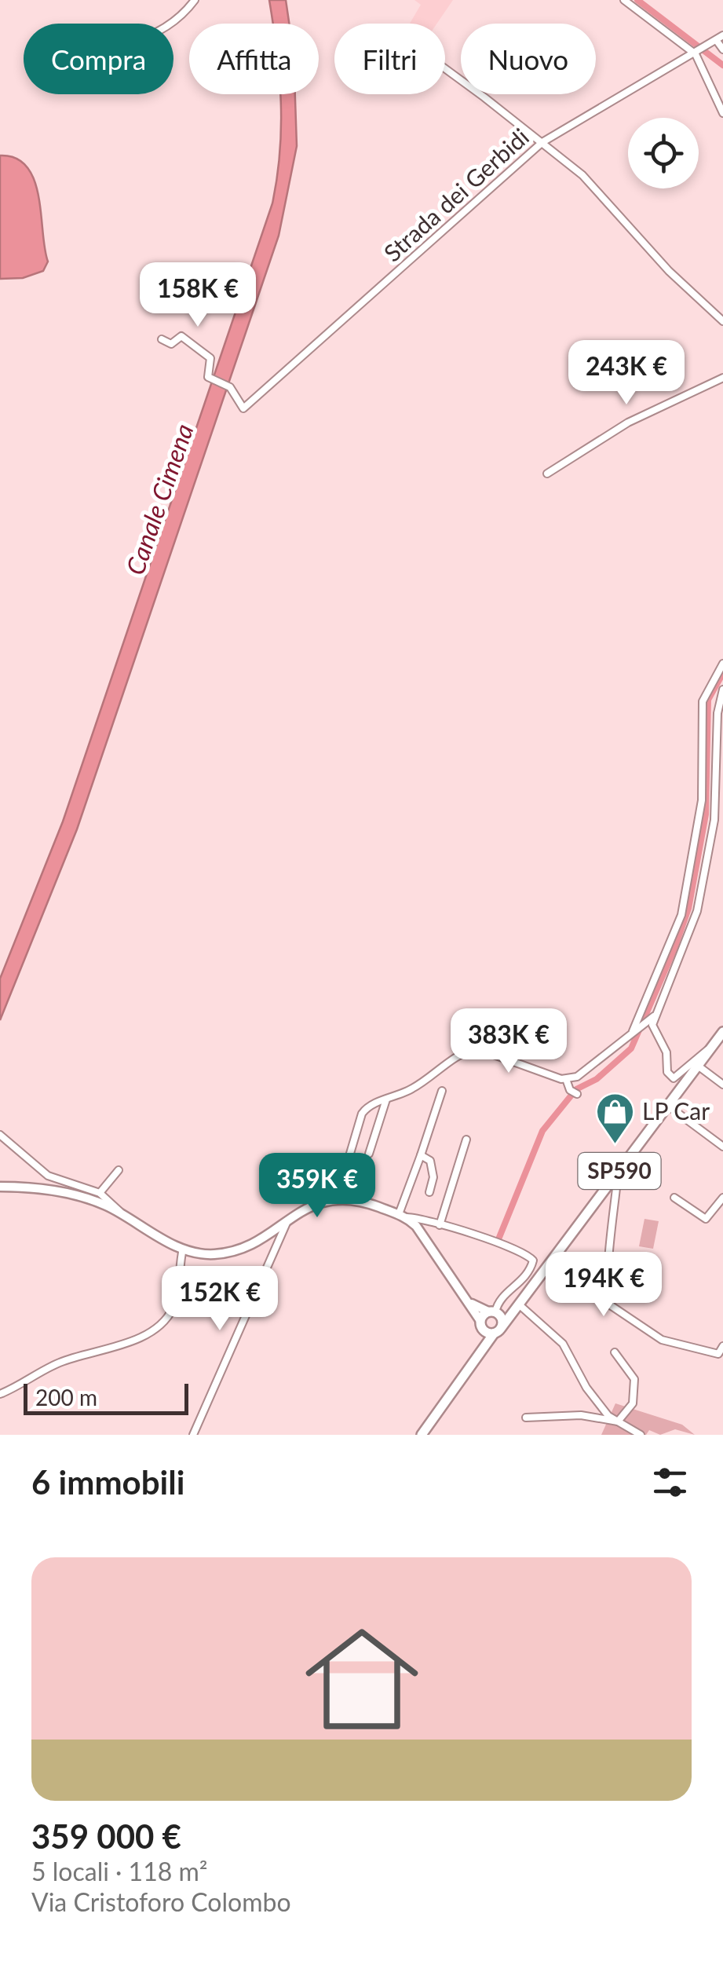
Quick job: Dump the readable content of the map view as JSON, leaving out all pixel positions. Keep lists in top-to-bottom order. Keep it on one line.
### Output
{"streets":{"main road":["SP590"],"street":["Strada dei Gerbidi"]},"water":["Canale Cimena"],"places":{"shop":["LP Car"]},"scale_bar":"200 m","page":{"chip":["Compra","Affitta","Filtri","Nuovo"],"price":["158K €","243K €","383K €","359K €","194K €","152K €"],"scale":"200 m","heading":"6 immobili","list":[{"name":"359 000 €","note":"5 locali · 118 m² · Via Cristoforo Colombo"}]}}
